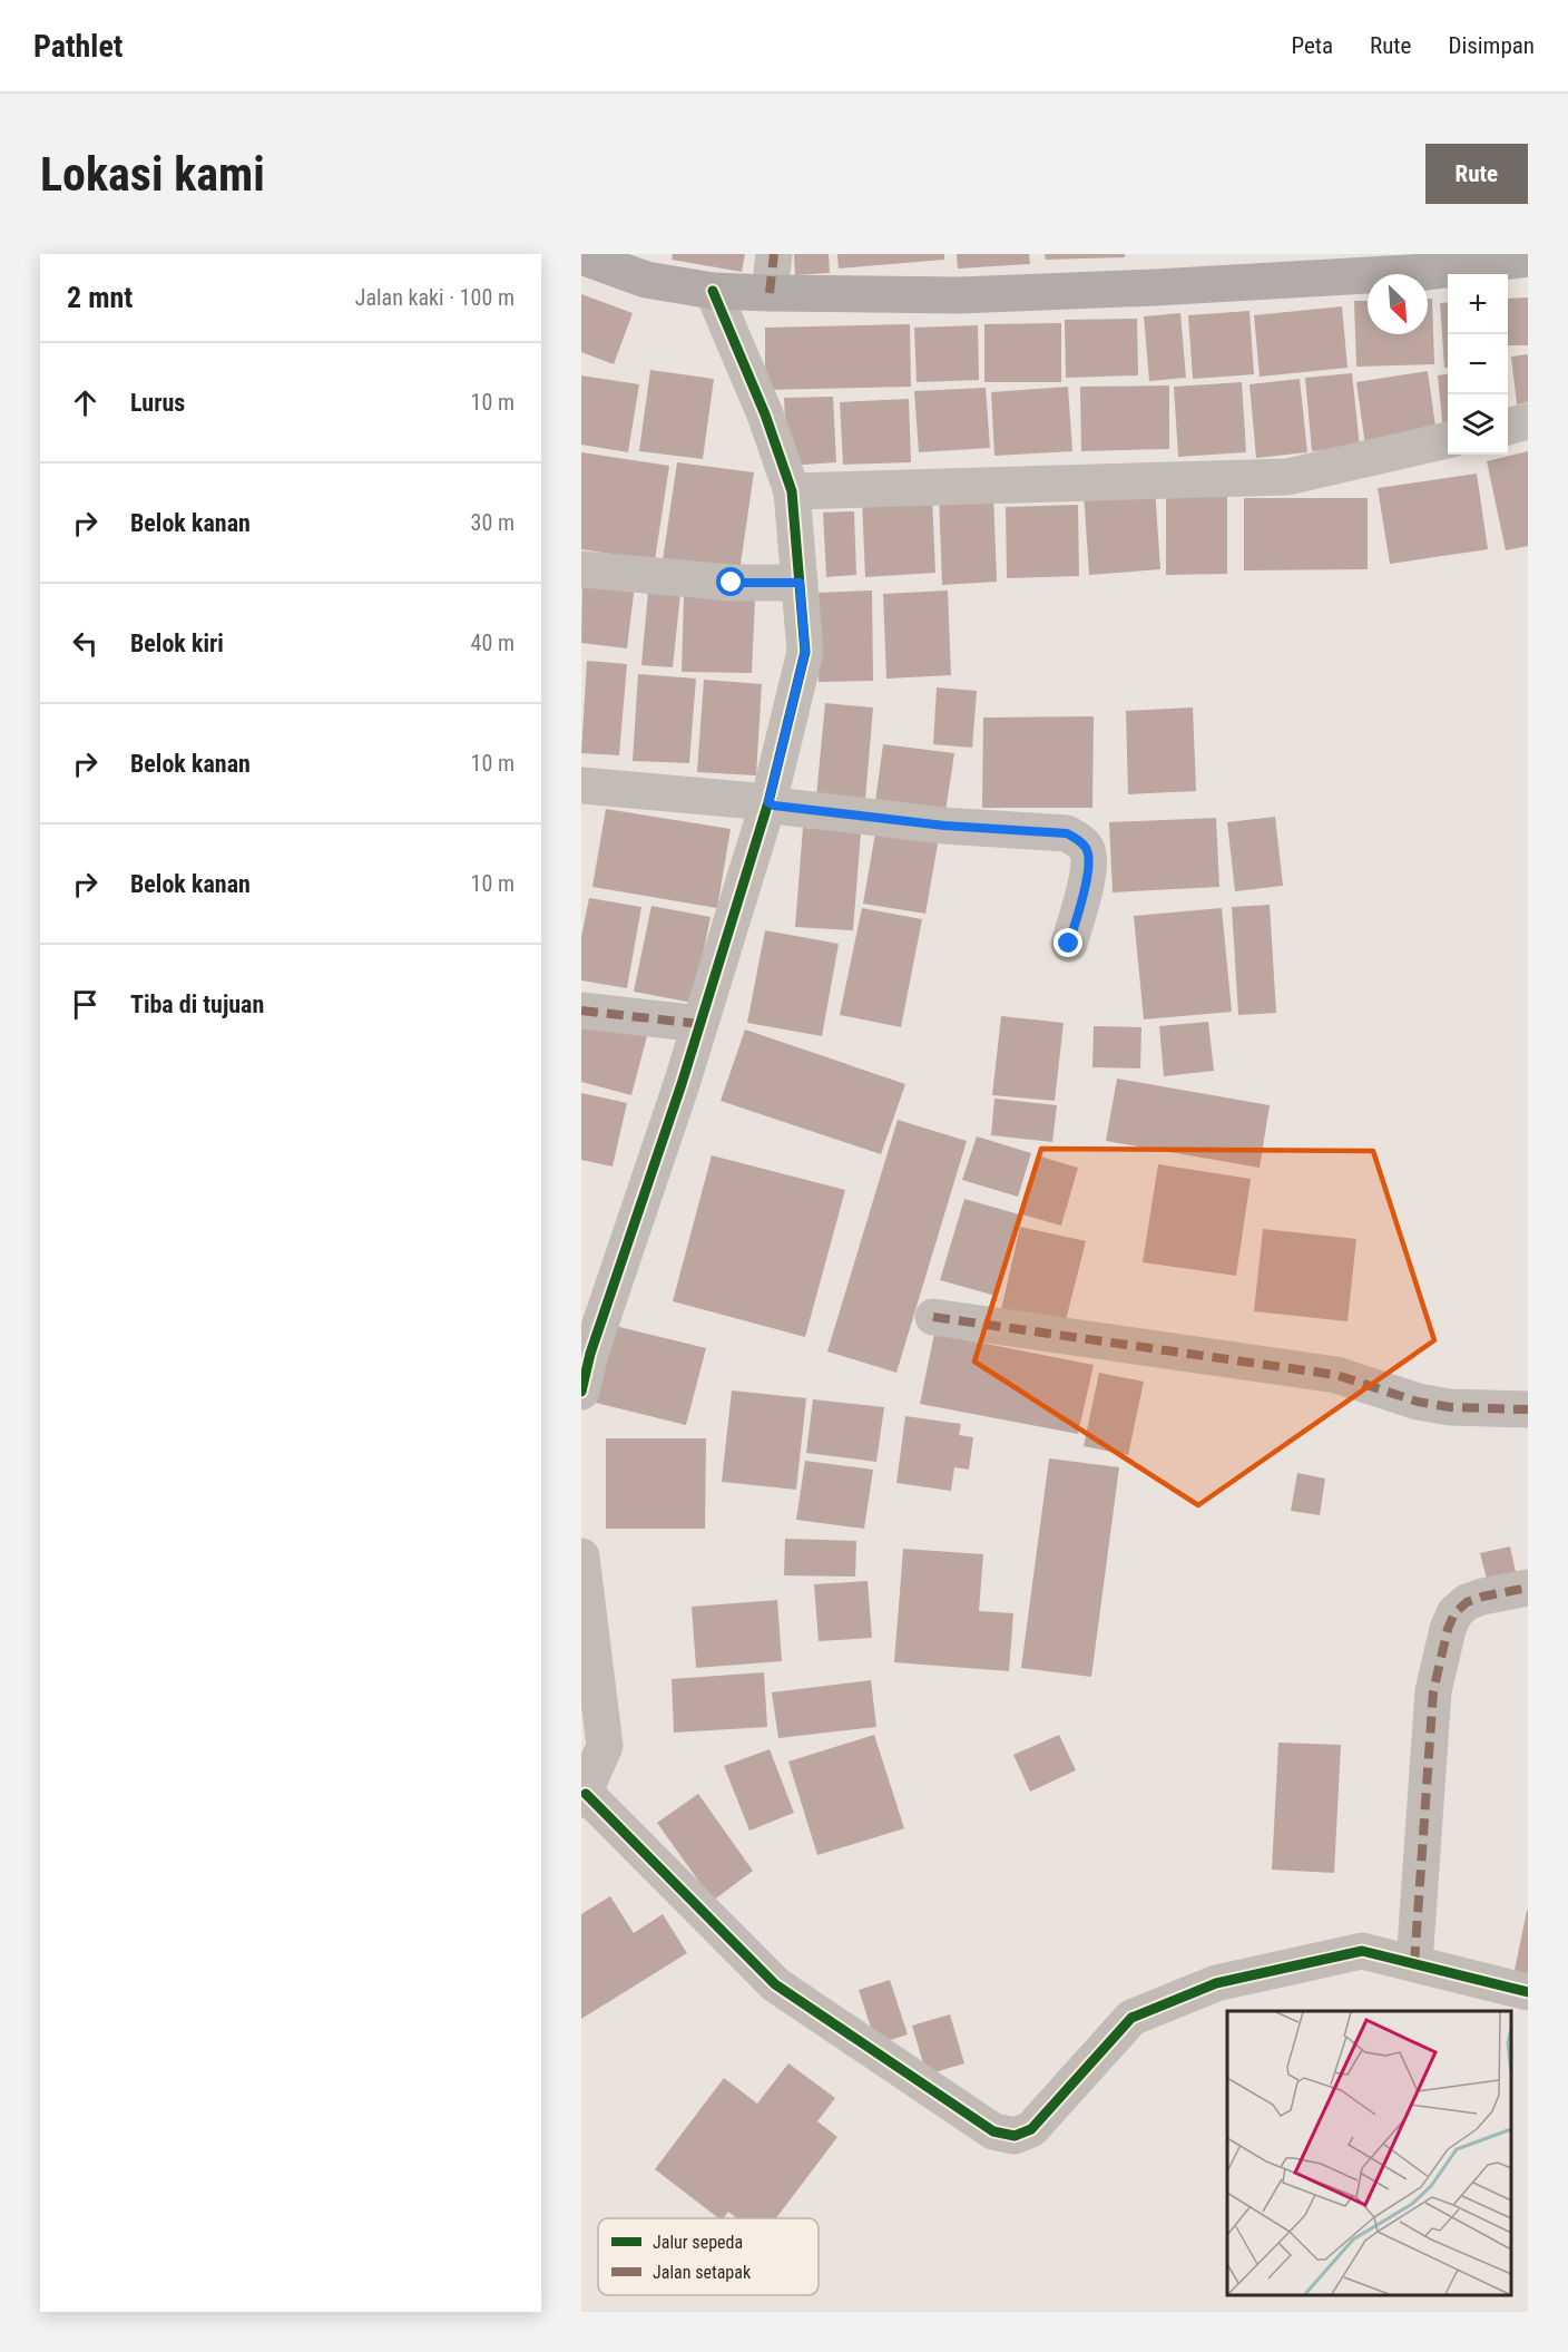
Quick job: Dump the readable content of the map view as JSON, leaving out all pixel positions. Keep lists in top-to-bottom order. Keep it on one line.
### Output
{"legend":["Jalur sepeda","Jalan setapak"],"north":"bottom right","page":{"header":"Pathlet","nav":["Peta","Rute","Disimpan"],"buttons":"Rute","title":"Lokasi kami","heading":["2 mnt","Jalan kaki · 100 m"],"map_buttons":["+","−"],"list":[["Lurus","10 m"],["Belok kanan","30 m"],["Belok kiri","40 m"],["Belok kanan","10 m"],["Belok kanan","10 m"],"Tiba di tujuan"]}}
